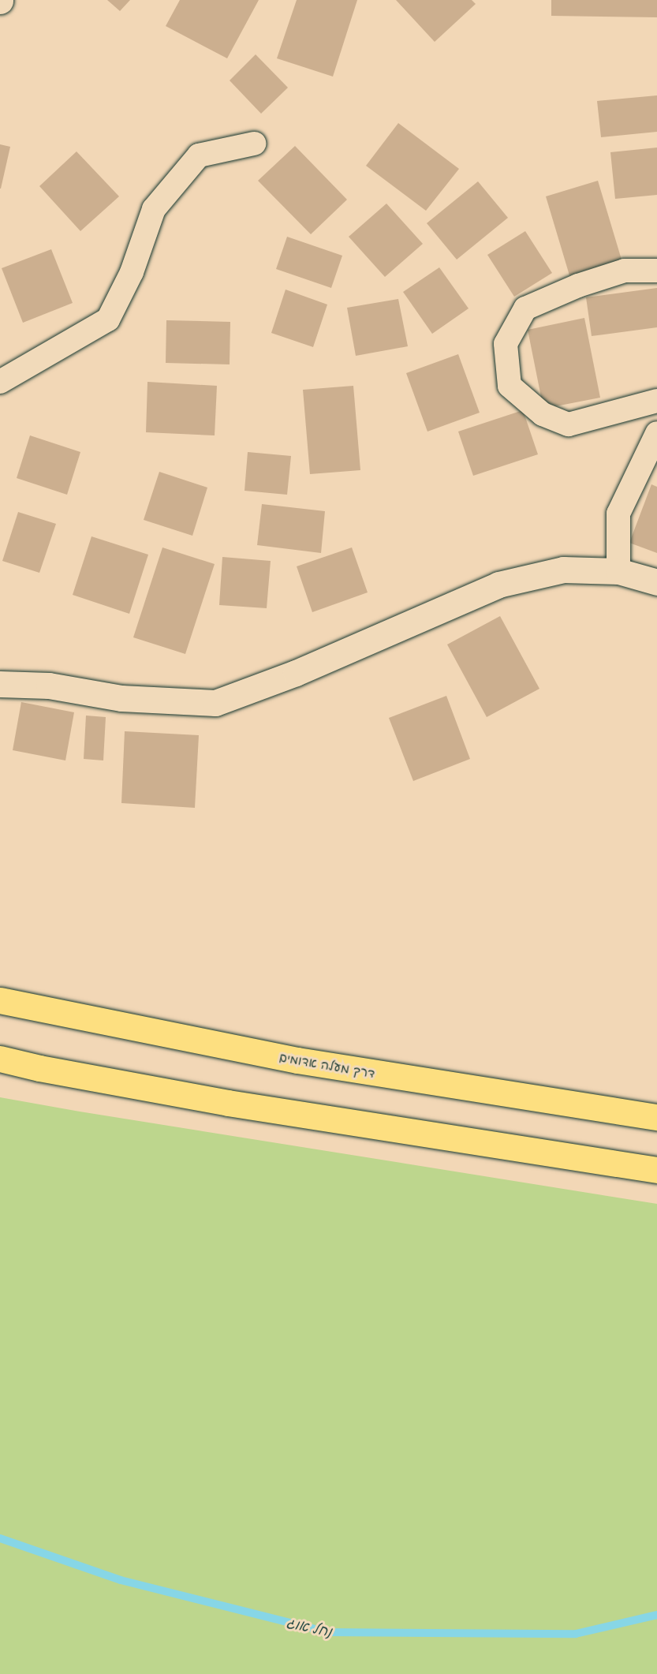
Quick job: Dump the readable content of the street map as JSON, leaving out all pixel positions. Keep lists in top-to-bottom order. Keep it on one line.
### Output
{"streets":{"highway":["דרך מעלה אדומים"]},"water":["נחל אוג"]}
